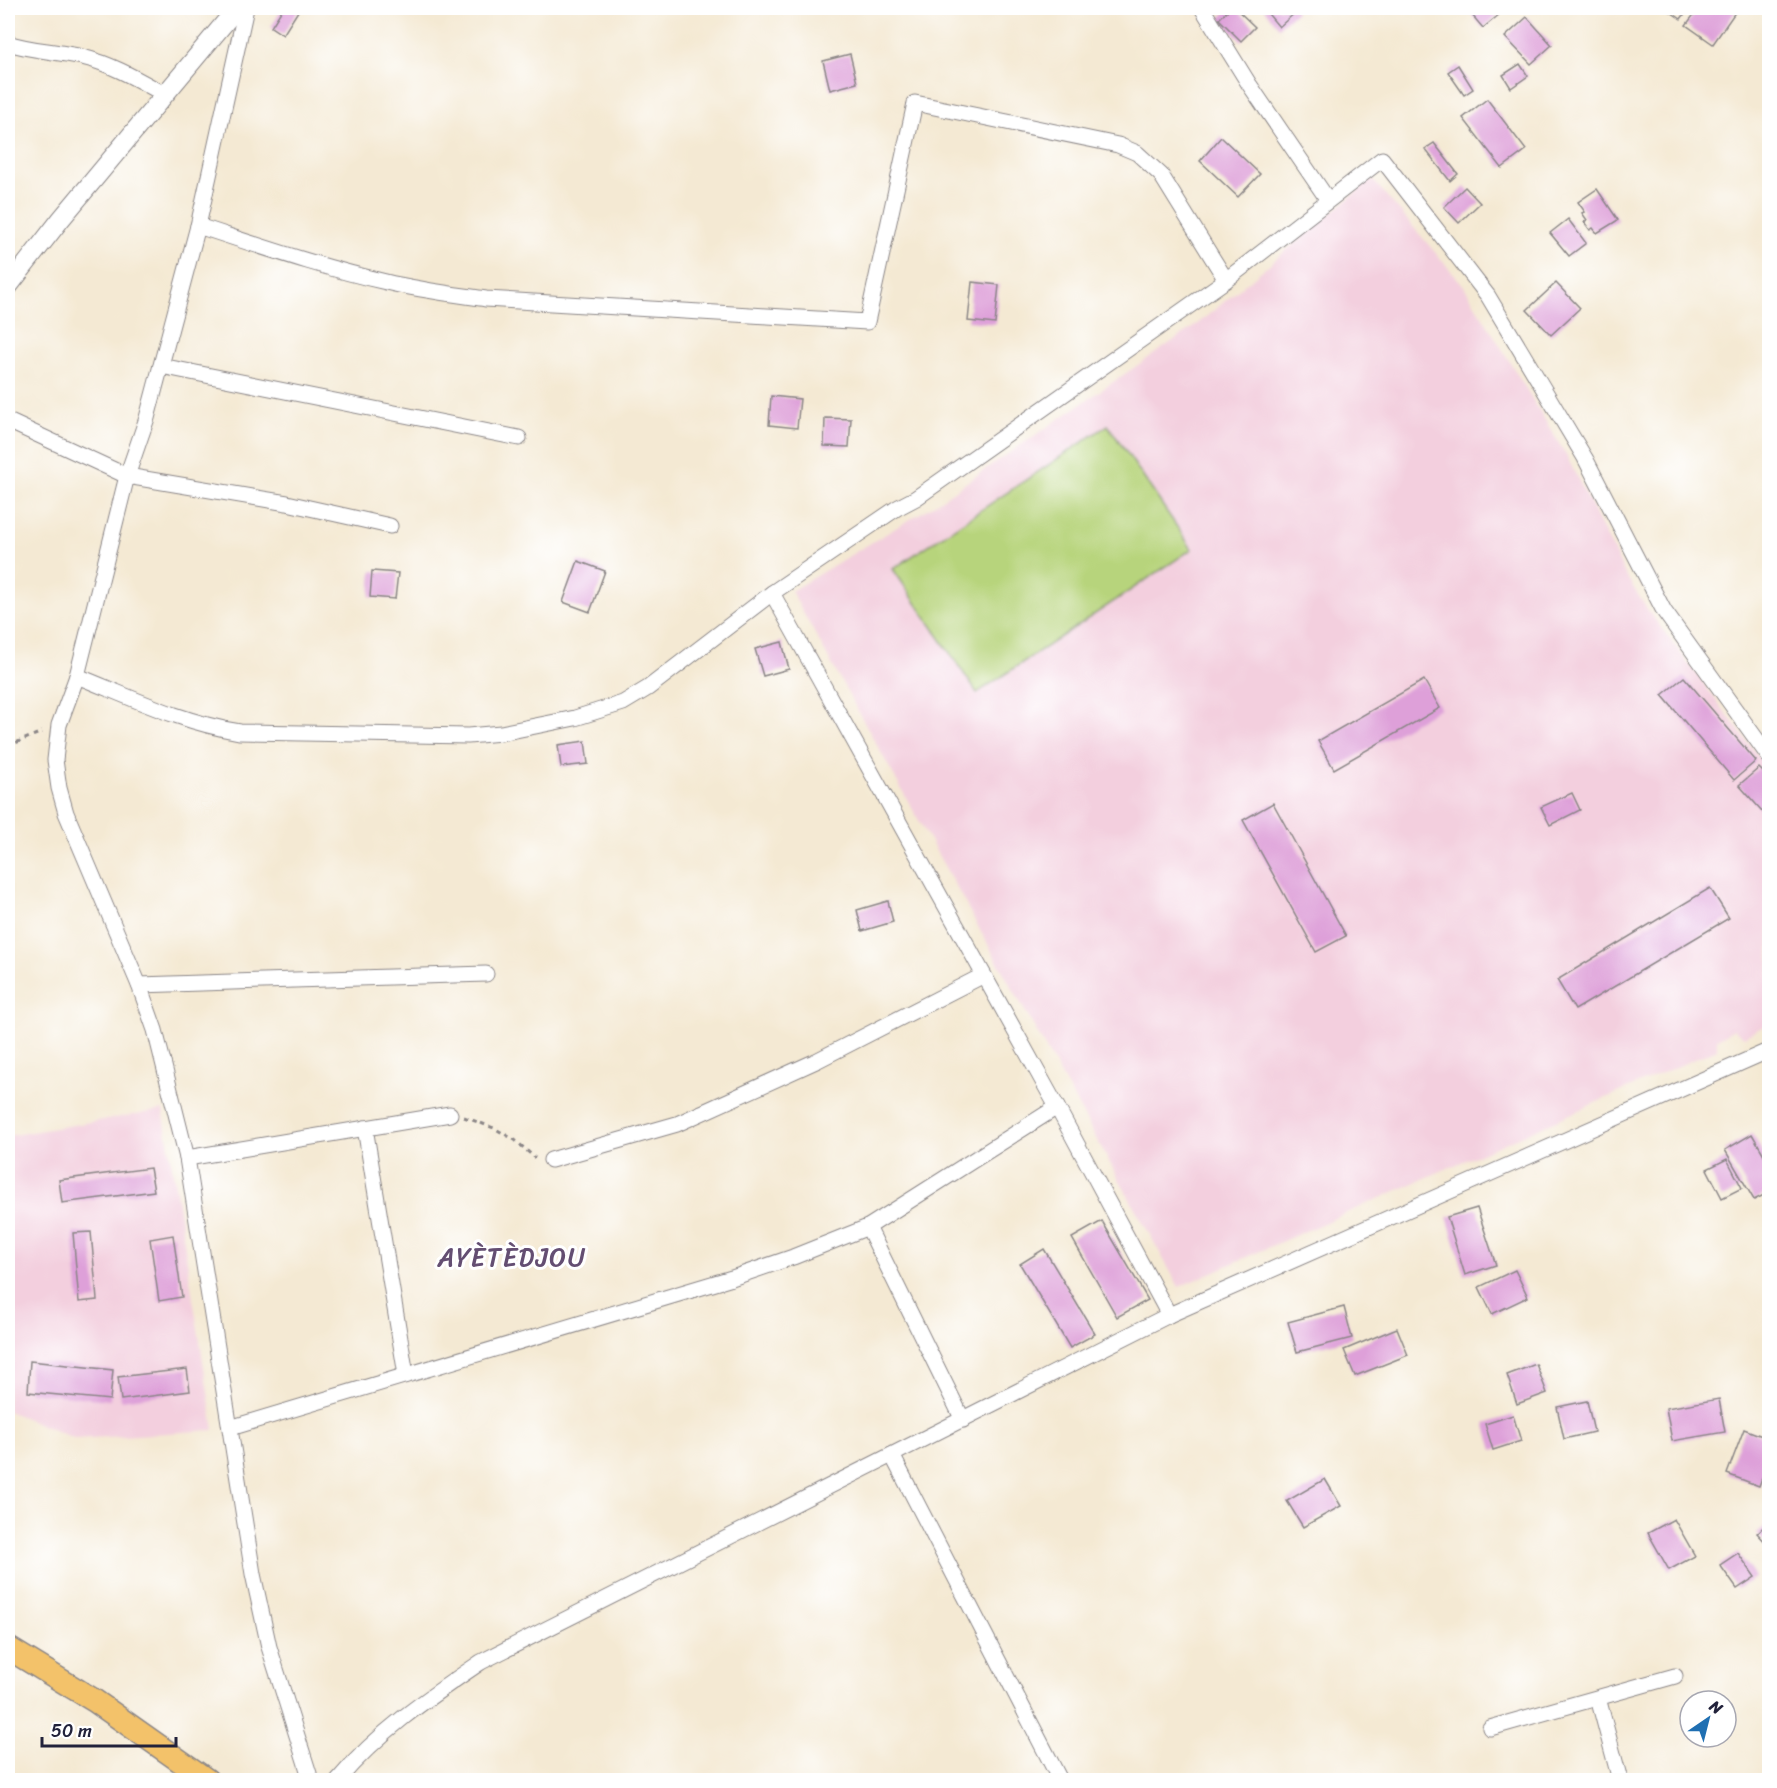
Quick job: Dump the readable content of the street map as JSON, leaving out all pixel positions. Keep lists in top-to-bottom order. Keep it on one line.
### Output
{"districts":["AYÈTÈDJOU"],"scale_bar":"50 m","north":"top right"}
